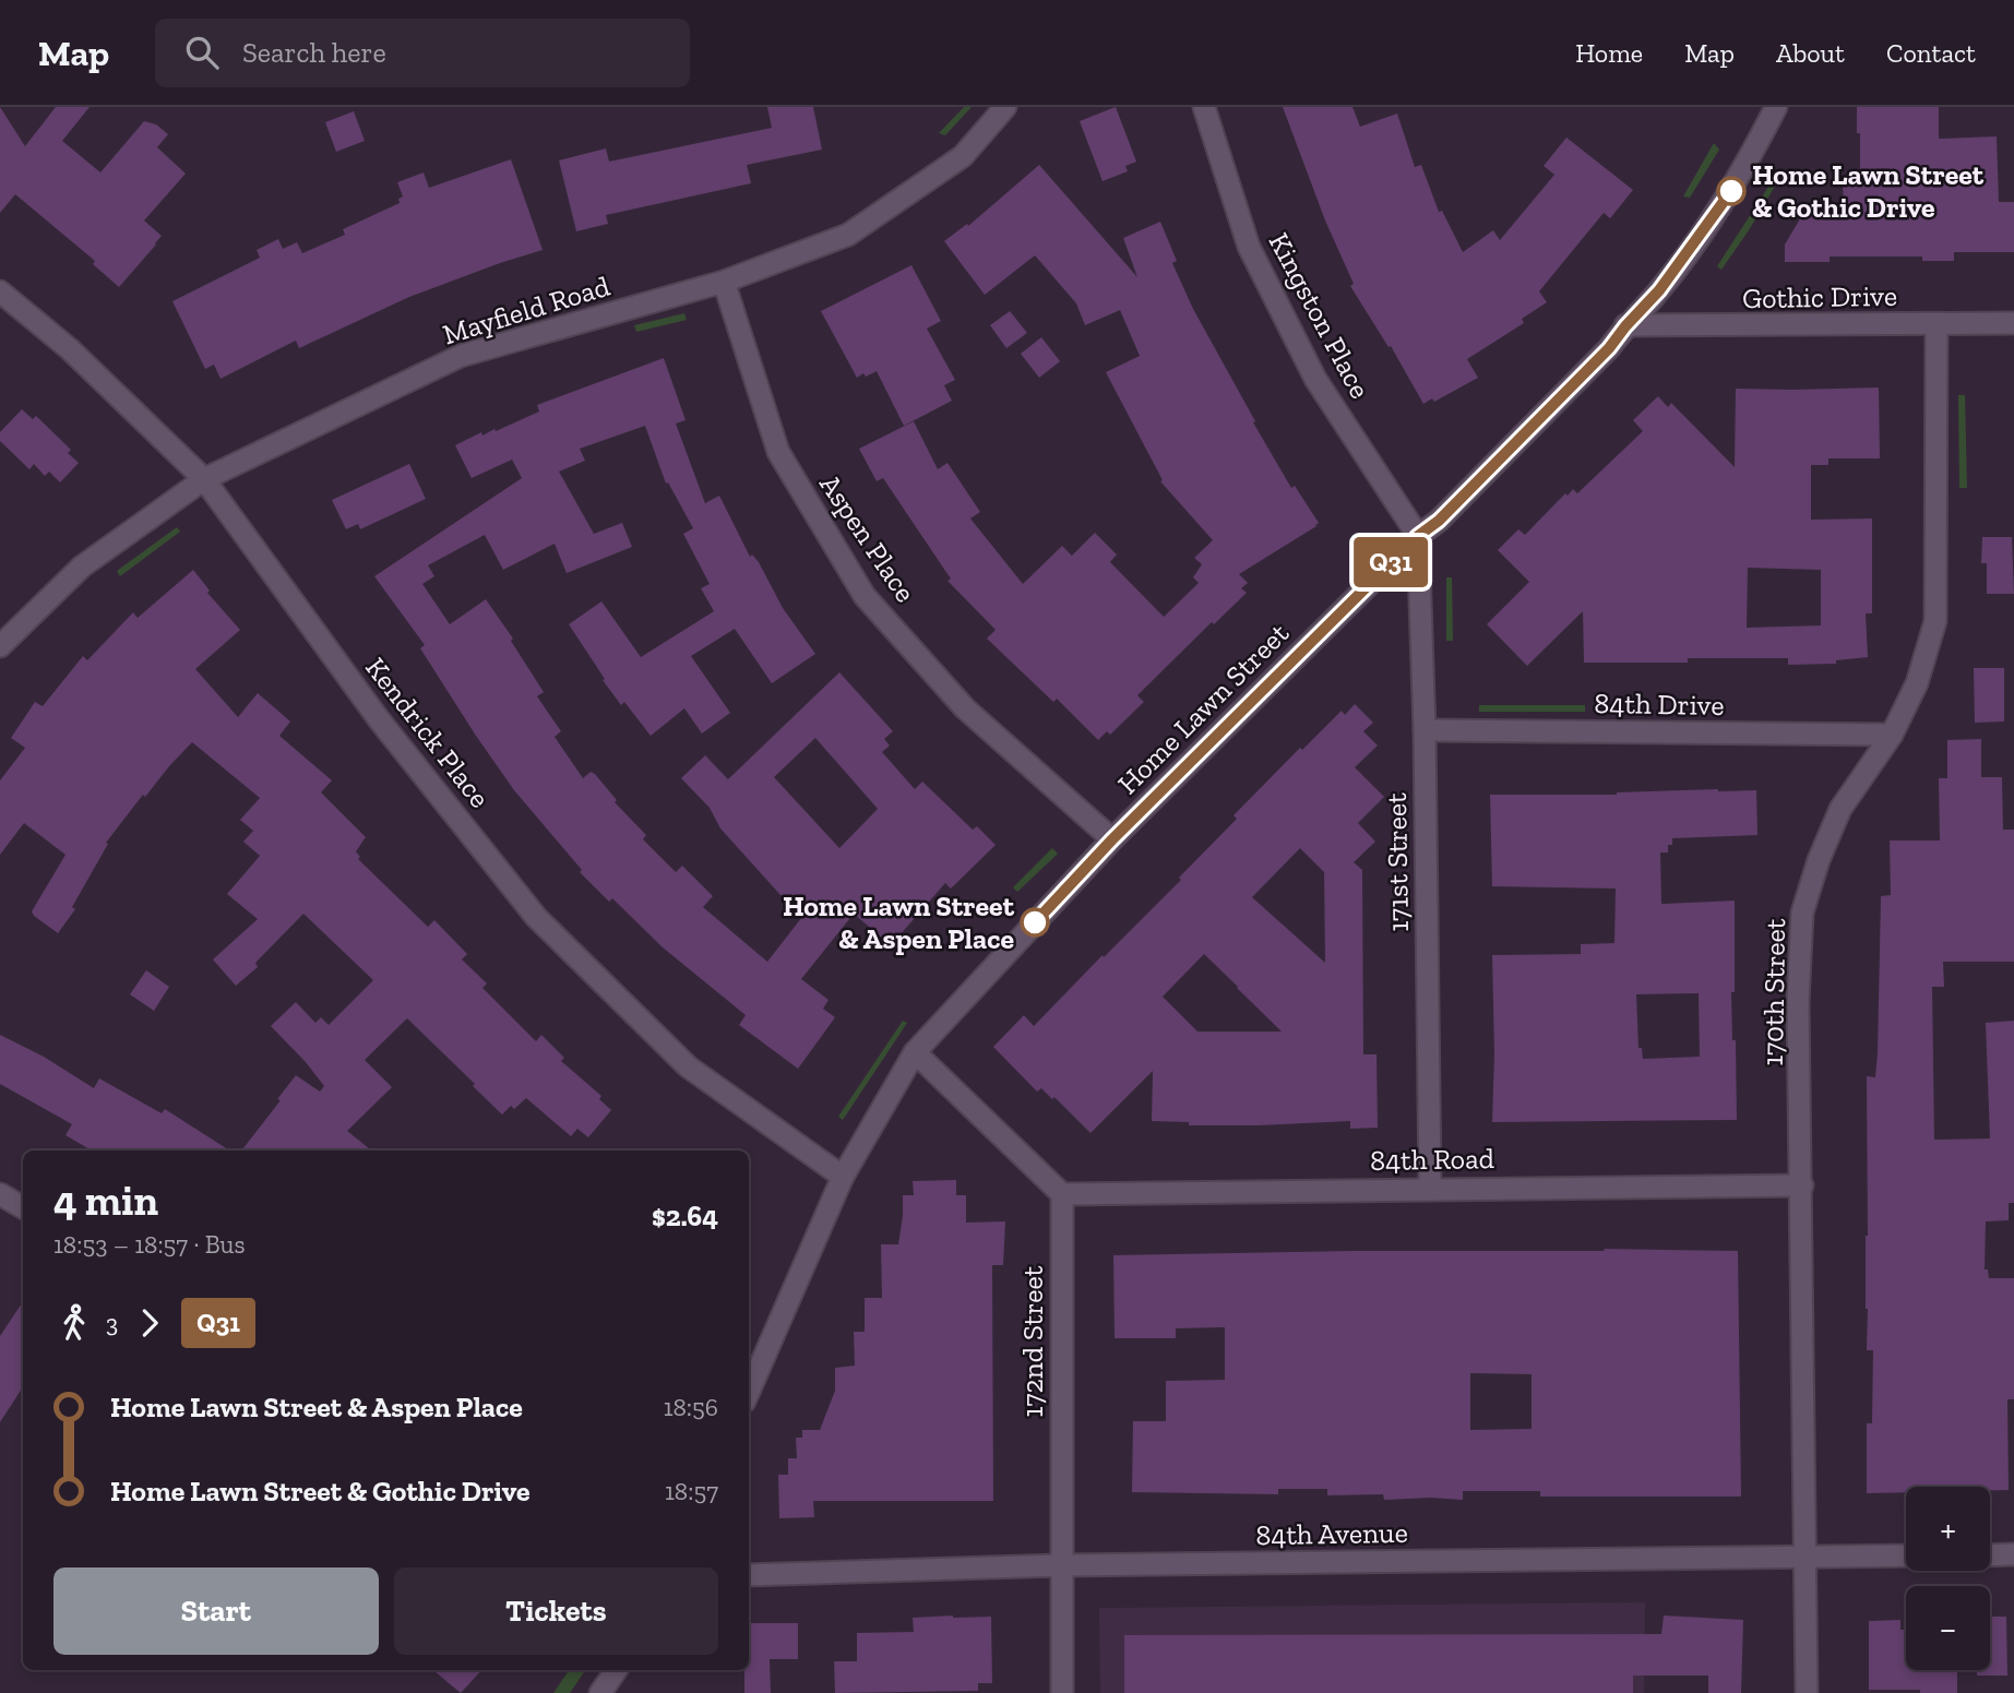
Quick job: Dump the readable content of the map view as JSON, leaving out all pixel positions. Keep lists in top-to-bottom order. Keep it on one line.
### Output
{"streets":{"street":["Gothic Drive","Mayfield Road","Kingston Place","Aspen Place","84th Drive","Home Lawn Street","Kendrick Place","171st Street","170th Street","84th Road","172nd Street","84th Avenue"]},"crossings":[["Gothic Drive","Home Lawn Street"],["Gothic Drive","170th Street"],["Mayfield Road","Aspen Place"],["Mayfield Road","Kendrick Place"],["Kingston Place","Home Lawn Street"],["Kingston Place","171st Street"],["Aspen Place","Home Lawn Street"],["84th Drive","171st Street"],["84th Drive","170th Street"],["Home Lawn Street","Kendrick Place"],["Home Lawn Street","171st Street"],["171st Street","84th Road"],["170th Street","84th Road"],["170th Street","84th Avenue"],["84th Road","172nd Street"],["172nd Street","84th Avenue"]],"places":["Home Lawn Street & Gothic Drive","Home Lawn Street & Aspen Place"],"lines":["bus line Q31"],"page":{"header":"Map","search":"Search here","nav":["Home","Map","About","Contact"],"on_map":"Q31","heading":["4 min","18:53 – 18:57 · Bus","$2.64"],"legs":["3","Q31"],"list":[{"name":"Home Lawn Street & Aspen Place","value":"18:56"},{"name":"Home Lawn Street & Gothic Drive","value":"18:57"}],"map_buttons":["+","−"],"buttons":["Start","Tickets"]}}
